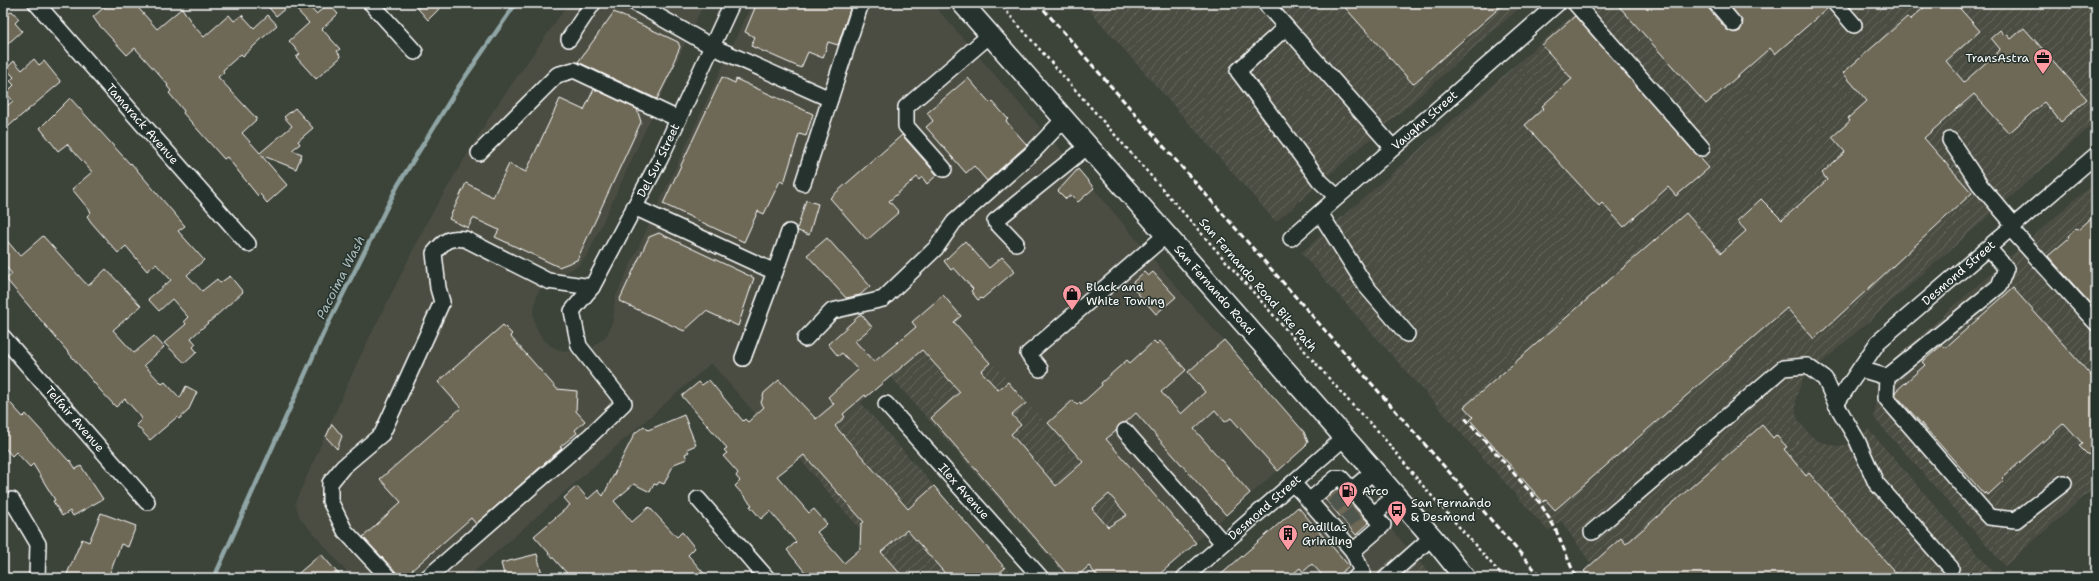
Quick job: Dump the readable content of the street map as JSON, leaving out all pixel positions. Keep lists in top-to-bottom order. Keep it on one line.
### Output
{"streets":{"main road":["San Fernando Road"],"street":["Vaughn Street","Tamarack Avenue","Del Sur Street","Desmond Street","Telfair Avenue","Ilex Avenue"],"path":["San Fernando Road Bike Path"]},"crossings":[["Desmond Street","San Fernando Road"]],"water":["Pacoima Wash"],"places":{"office":["TransAstra"],"shop":["Black and White Towing"],"fuel station":["Arco"],"bus stop":["San Fernando & Desmond"],"building":["Padillas Grinding"]}}
